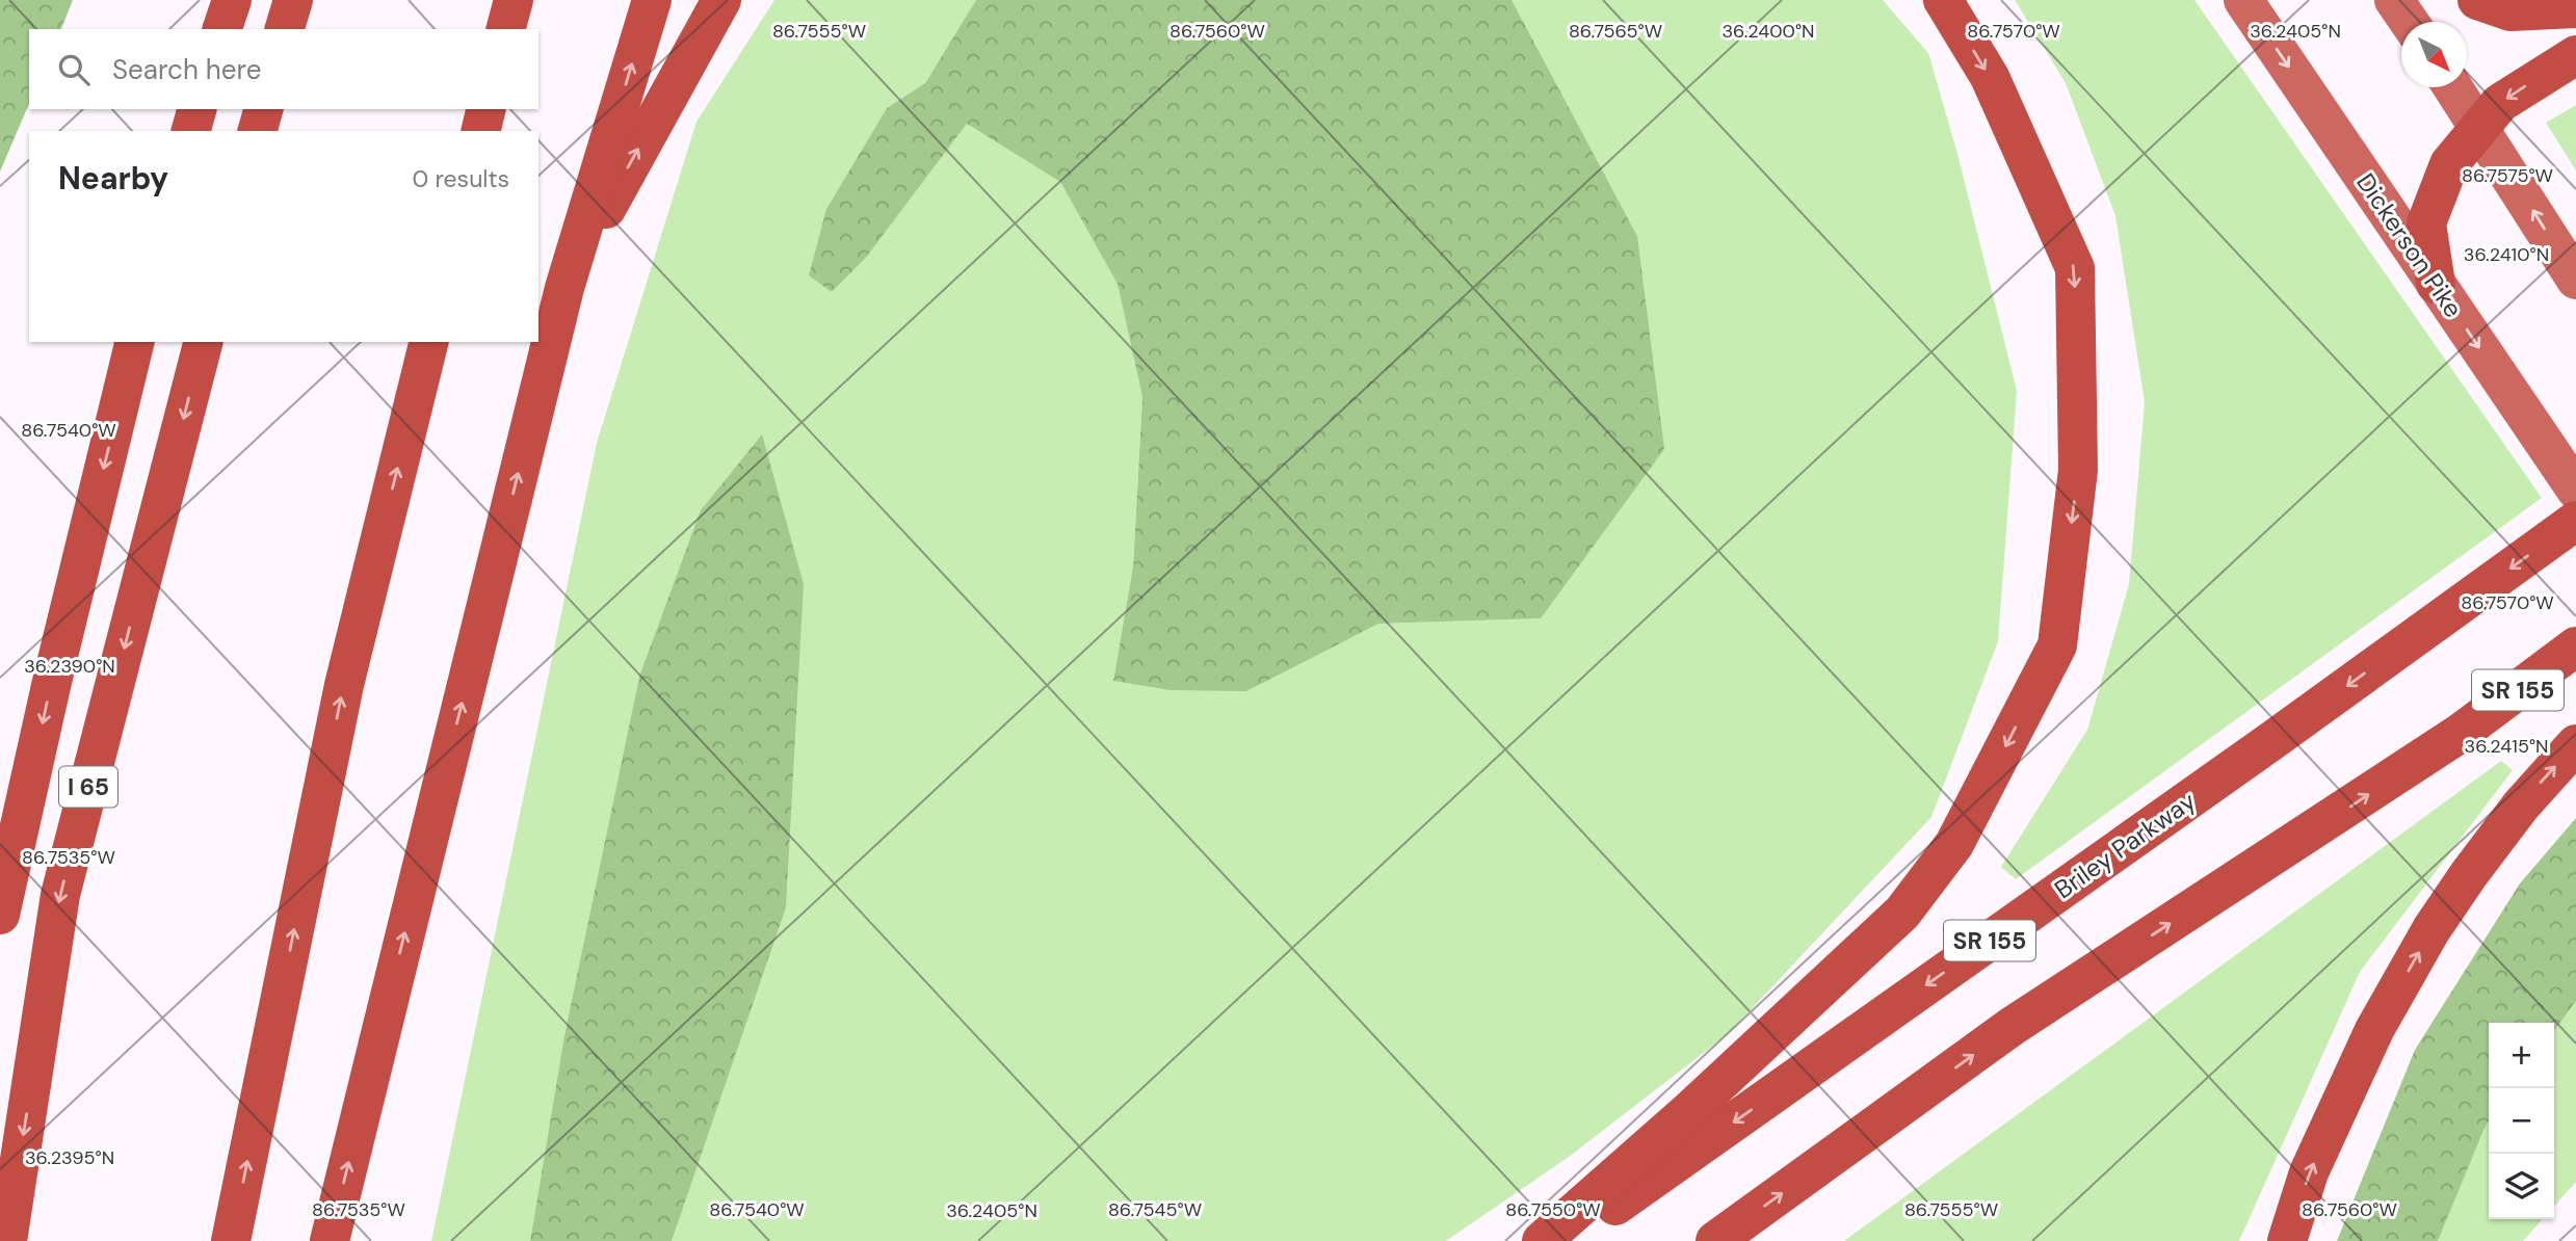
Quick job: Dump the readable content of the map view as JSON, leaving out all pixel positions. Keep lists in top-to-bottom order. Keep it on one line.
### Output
{"streets":{"highway":["SR 155","I 65","Briley Parkway"],"main road":["Dickerson Pike"]},"north":"bottom right","page":{"search":"Search here","heading":["Nearby","0 results"],"map_buttons":["+","−"]},"coordinates":["36.2400°N","36.2405°N","86.7555°W","86.7560°W","86.7565°W","86.7570°W","86.7575°W","36.2410°N","86.7540°W","36.2390°N","36.2415°N","86.7535°W","36.2395°N","86.7545°W","86.7550°W"]}
